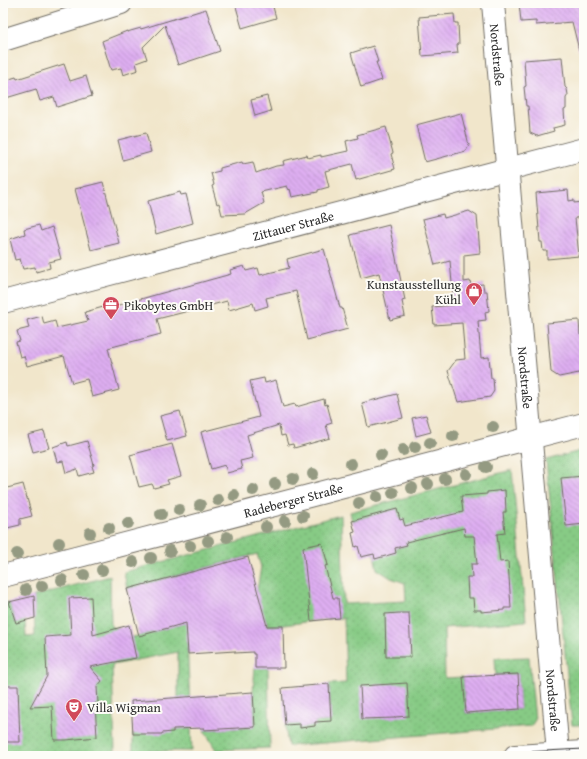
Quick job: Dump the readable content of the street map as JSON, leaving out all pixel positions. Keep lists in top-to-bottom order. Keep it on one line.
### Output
{"streets":{"street":["Nordstraße","Zittauer Straße","Radeberger Straße"]},"crossings":[["Nordstraße","Zittauer Straße"],["Nordstraße","Radeberger Straße"]],"places":{"shop":["Kunstausstellung Kühl"],"office":["Pikobytes GmbH"],"theatre":["Villa Wigman"]}}
